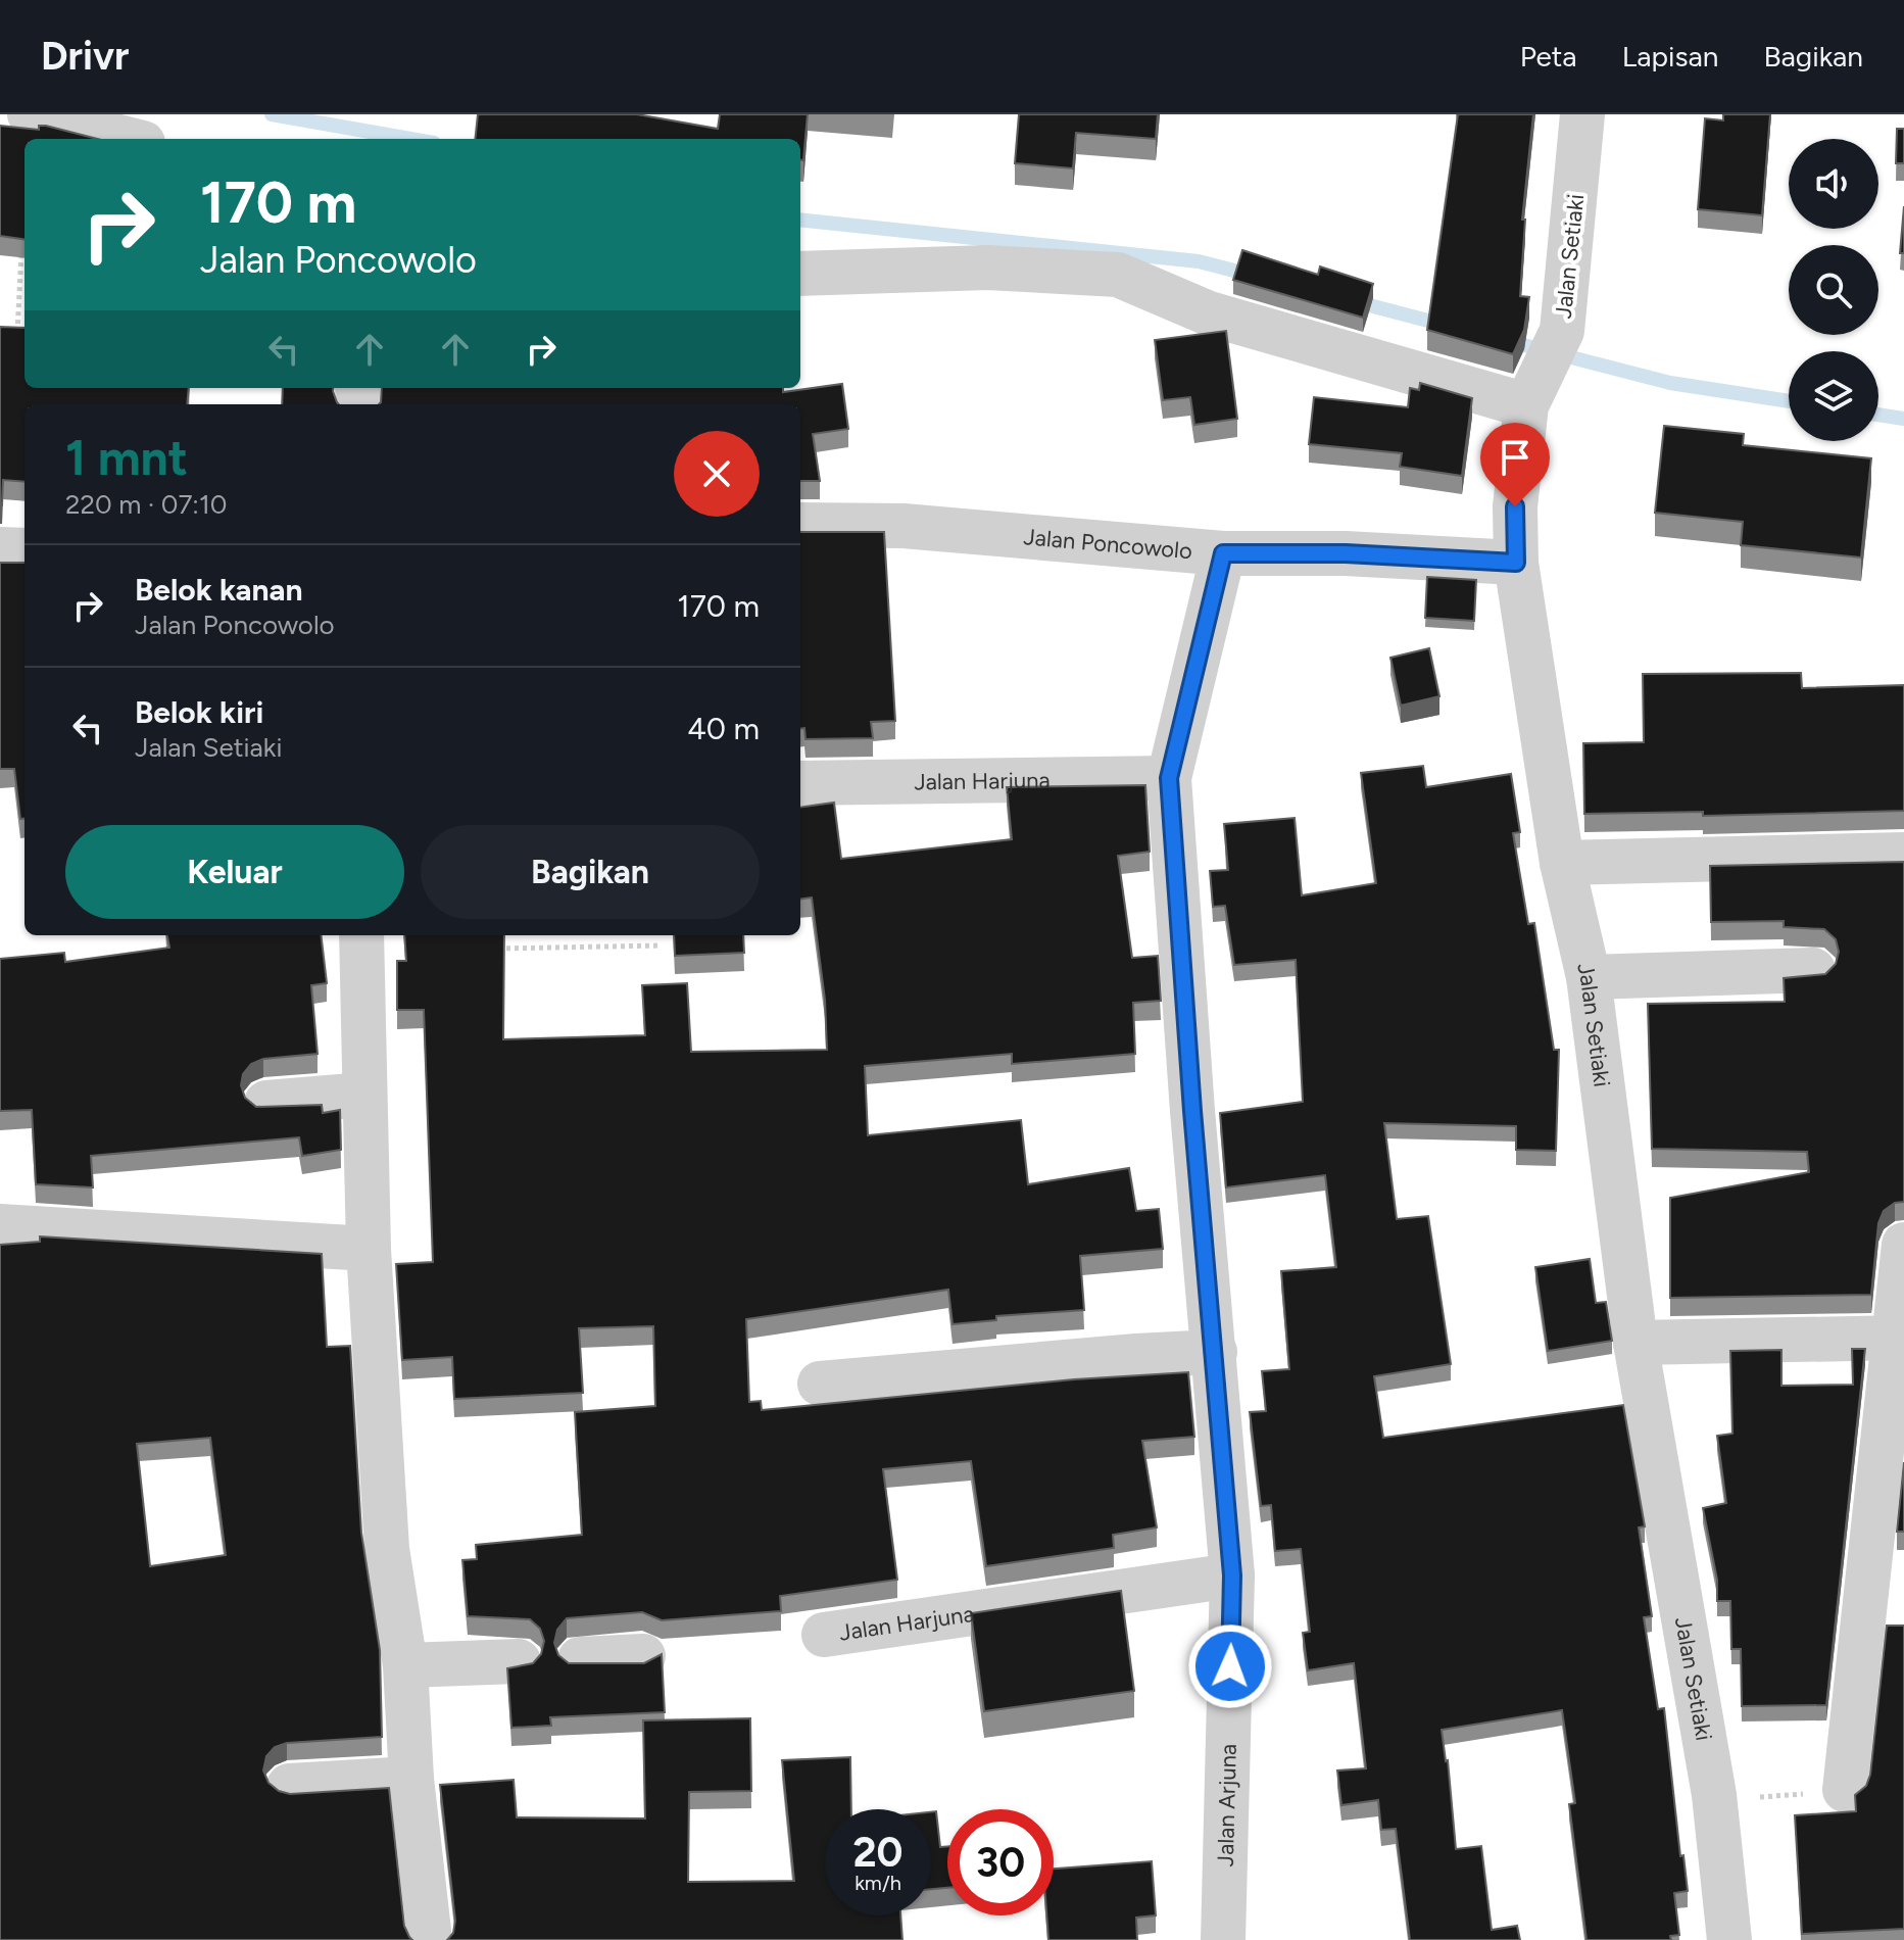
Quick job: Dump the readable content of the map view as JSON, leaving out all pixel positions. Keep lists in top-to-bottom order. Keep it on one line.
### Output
{"streets":{"street":["Jalan Setiaki","Jalan Poncowolo","Jalan Harjuna","Jalan Arjuna"]},"crossings":[["Jalan Setiaki","Jalan Poncowolo"],["Jalan Poncowolo","Jalan Arjuna"],["Jalan Harjuna","Jalan Arjuna"]],"page":{"header":"Drivr","nav":["Peta","Lapisan","Bagikan"],"turn":["170 m","Jalan Poncowolo"],"heading":["1 mnt","220 m · 07:10"],"list":[{"name":"Belok kanan","note":"Jalan Poncowolo","value":"170 m"},{"name":"Belok kiri","note":"Jalan Setiaki","value":"40 m"}],"buttons":["Keluar","Bagikan"],"speed":"20 km/h","limit":"30"}}
